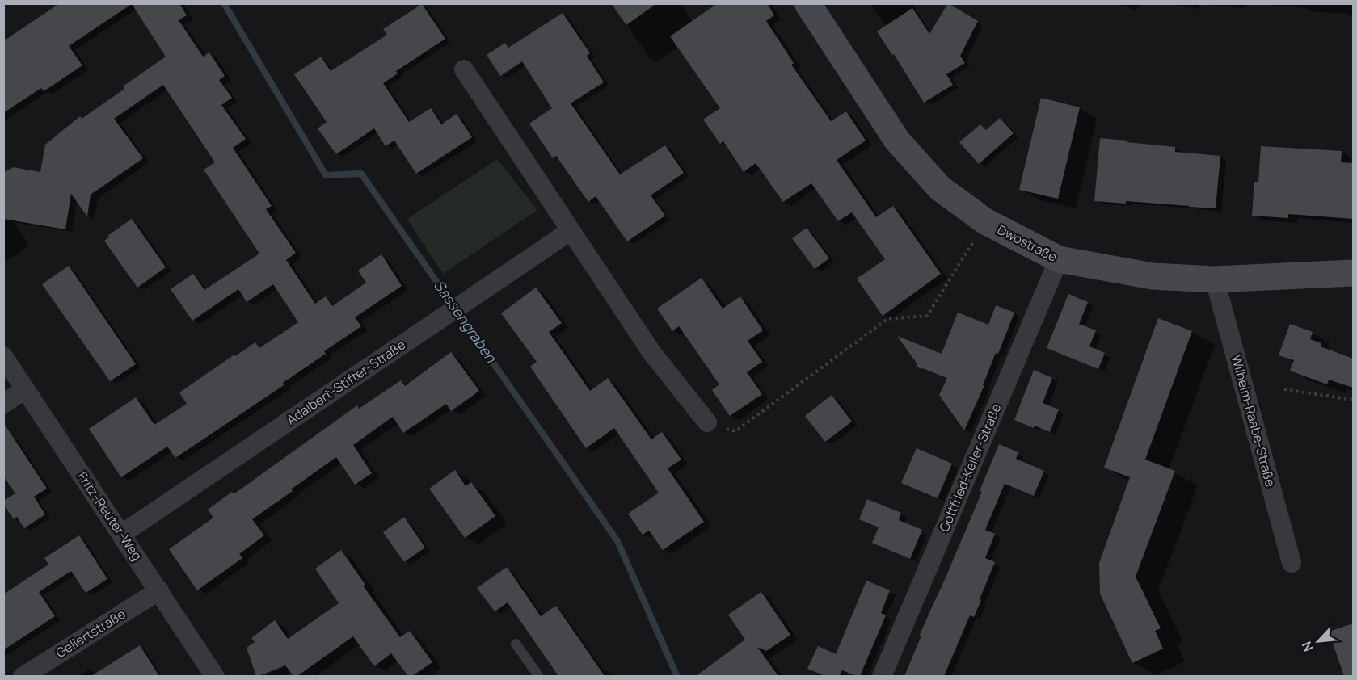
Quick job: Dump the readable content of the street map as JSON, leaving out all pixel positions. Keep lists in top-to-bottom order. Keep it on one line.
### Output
{"streets":{"street":["Dwostraße","Adalbert-Stifter-Straße","Wilhelm-Raabe-Straße","Gottfried-Keller-Straße","Fritz-Reuter-Weg","Gellertstraße"]},"crossings":[["Dwostraße","Wilhelm-Raabe-Straße"],["Dwostraße","Gottfried-Keller-Straße"],["Adalbert-Stifter-Straße","Fritz-Reuter-Weg"],["Fritz-Reuter-Weg","Gellertstraße"]],"water":["Sassengraben"],"north":"bottom left"}
